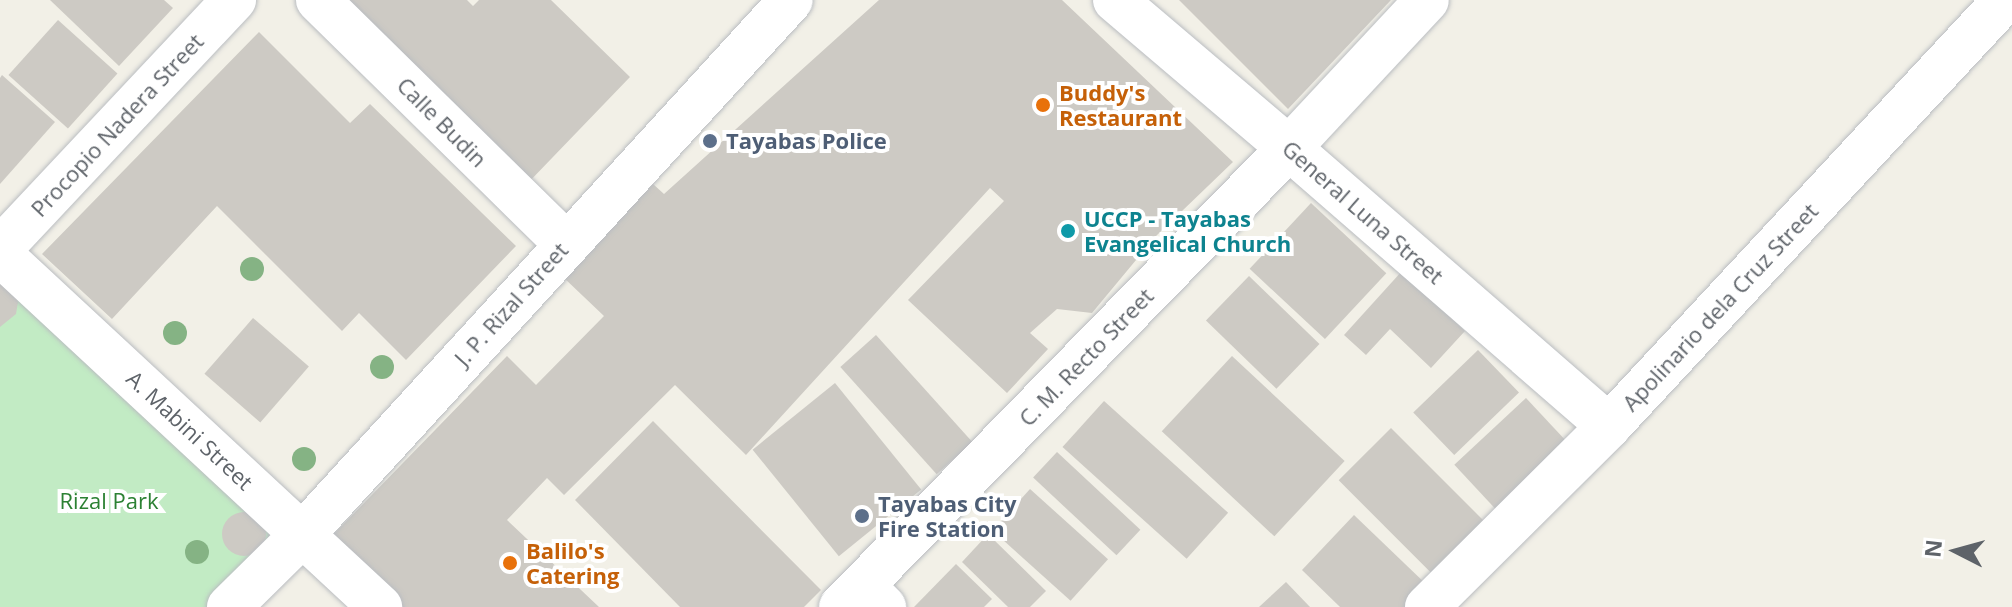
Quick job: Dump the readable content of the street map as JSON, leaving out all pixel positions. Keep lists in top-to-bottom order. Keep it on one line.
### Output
{"streets":{"street":["Calle Budin","Procopio Nadera Street","General Luna Street","J. P. Rizal Street","Apolinario dela Cruz Street","C. M. Recto Street","A. Mabini Street"]},"crossings":[["Calle Budin","J. P. Rizal Street"],["Procopio Nadera Street","A. Mabini Street"],["General Luna Street","Apolinario dela Cruz Street"],["General Luna Street","C. M. Recto Street"],["J. P. Rizal Street","A. Mabini Street"]],"parks":["Rizal Park"],"places":["Buddy's Restaurant","Tayabas Police","UCCP - Tayabas Evangelical Church","Tayabas City Fire Station","Balilo's Catering"],"north":"left"}
